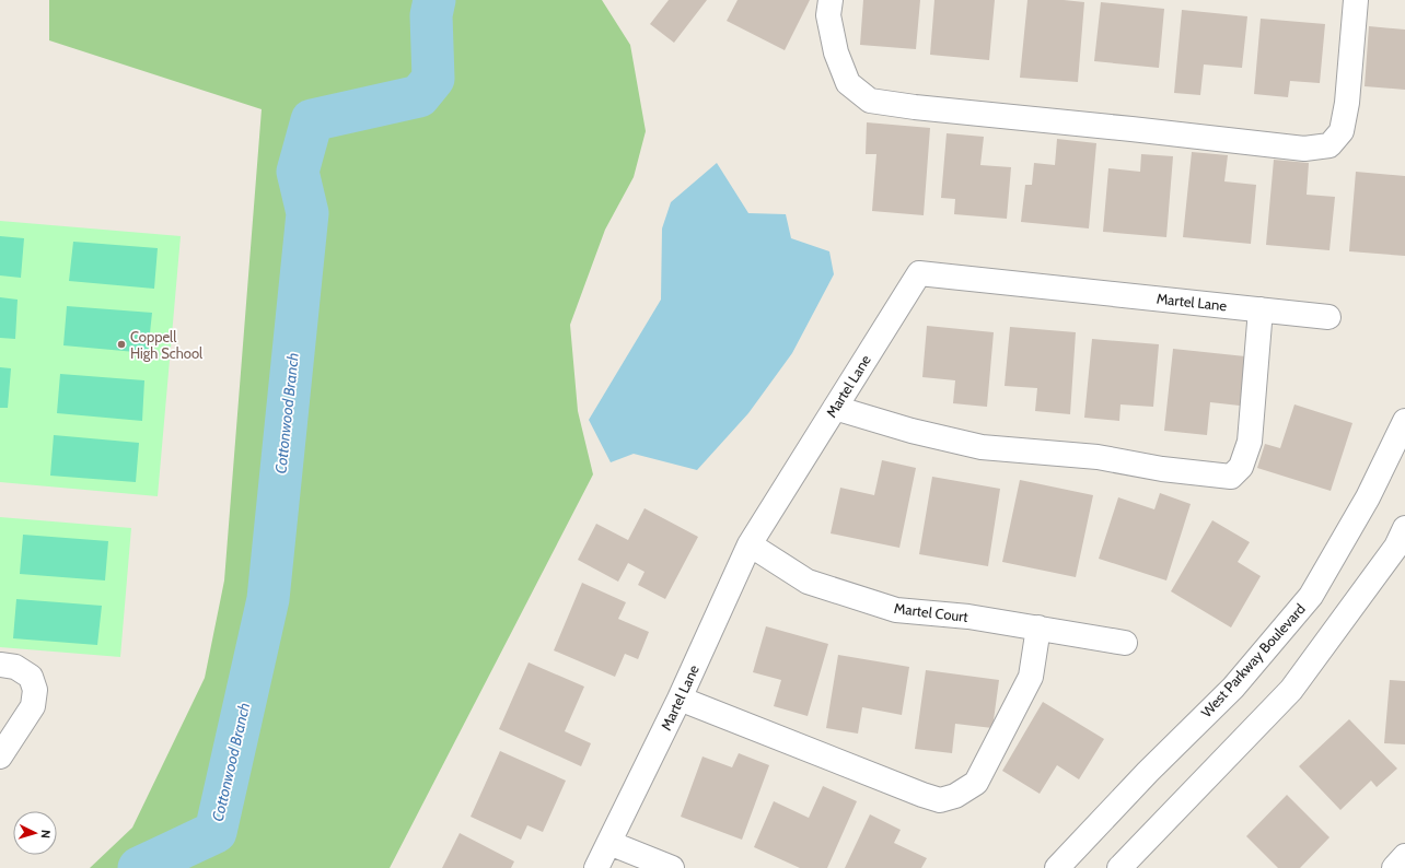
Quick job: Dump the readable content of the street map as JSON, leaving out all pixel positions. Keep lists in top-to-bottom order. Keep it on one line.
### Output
{"streets":{"street":["Martel Lane","Martel Court","West Parkway Boulevard"]},"crossings":[["Martel Lane","Martel Court"]],"water":["Cottonwood Branch"],"places":["Coppell High School"],"north":"right"}
